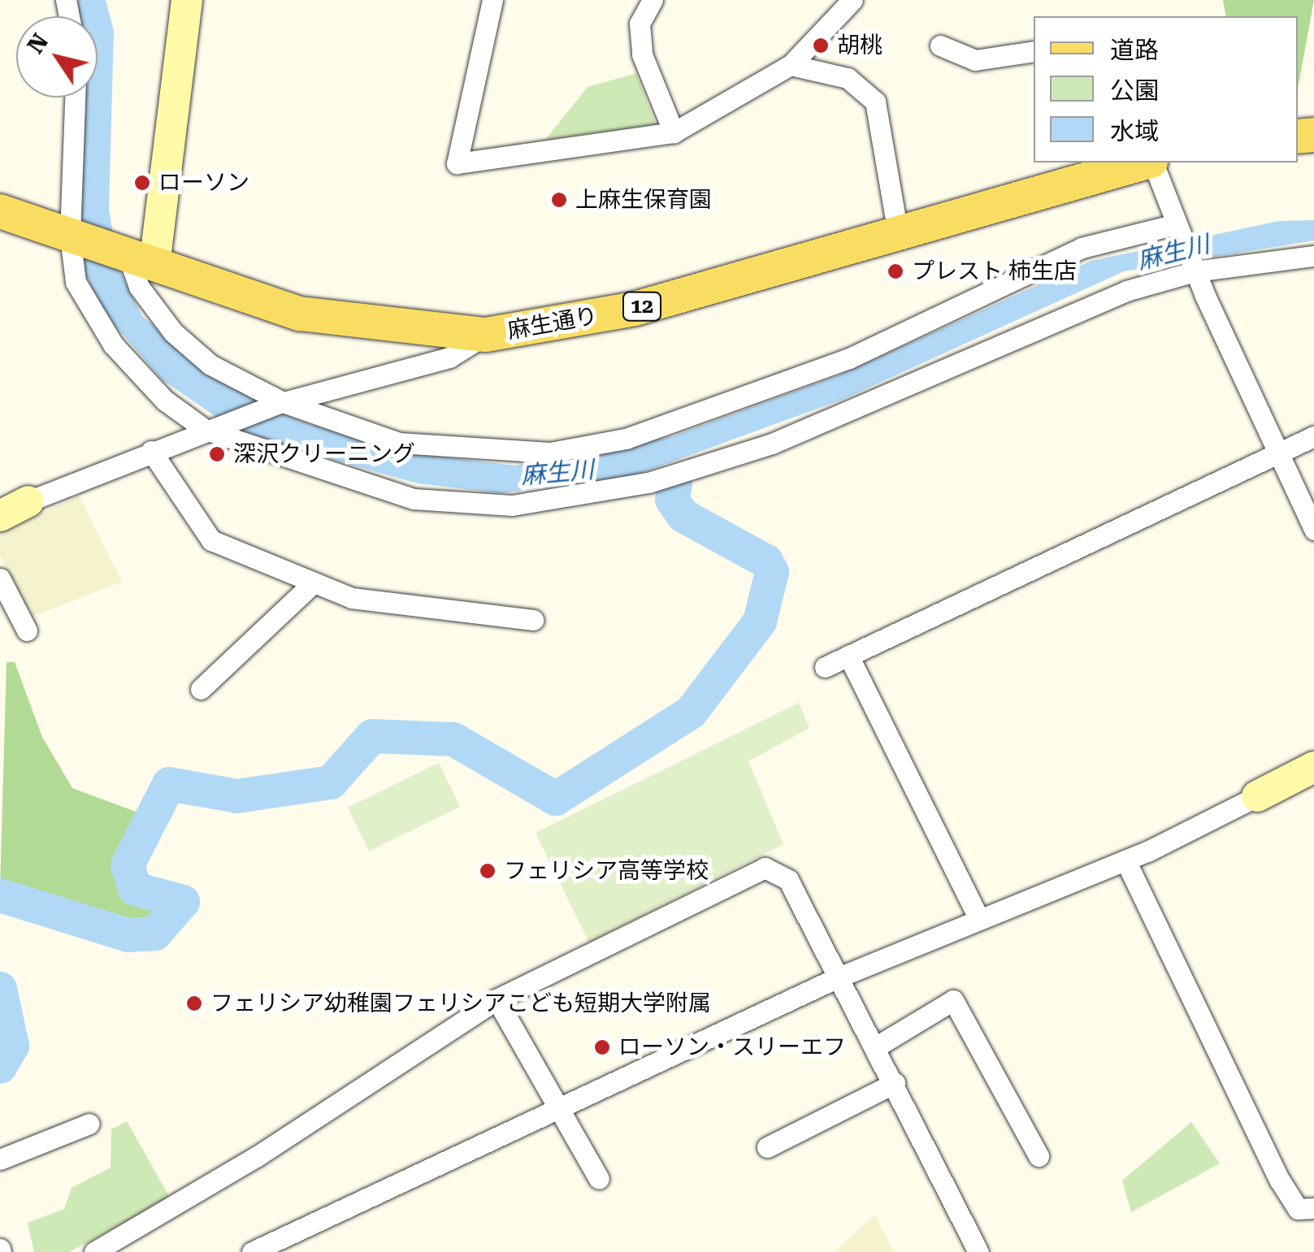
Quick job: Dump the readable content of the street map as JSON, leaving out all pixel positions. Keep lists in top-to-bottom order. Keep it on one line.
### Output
{"streets":{"main road":["12","麻生通り"]},"water":["麻生川"],"places":["胡桃","ローソン","上麻生保育園","プレスト 柿生店","深沢クリーニング","フェリシア高等学校","フェリシア幼稚園フェリシアこども短期大学附属","ローソン・スリーエフ"],"legend":["道路","公園","水域"],"north":"top left"}
